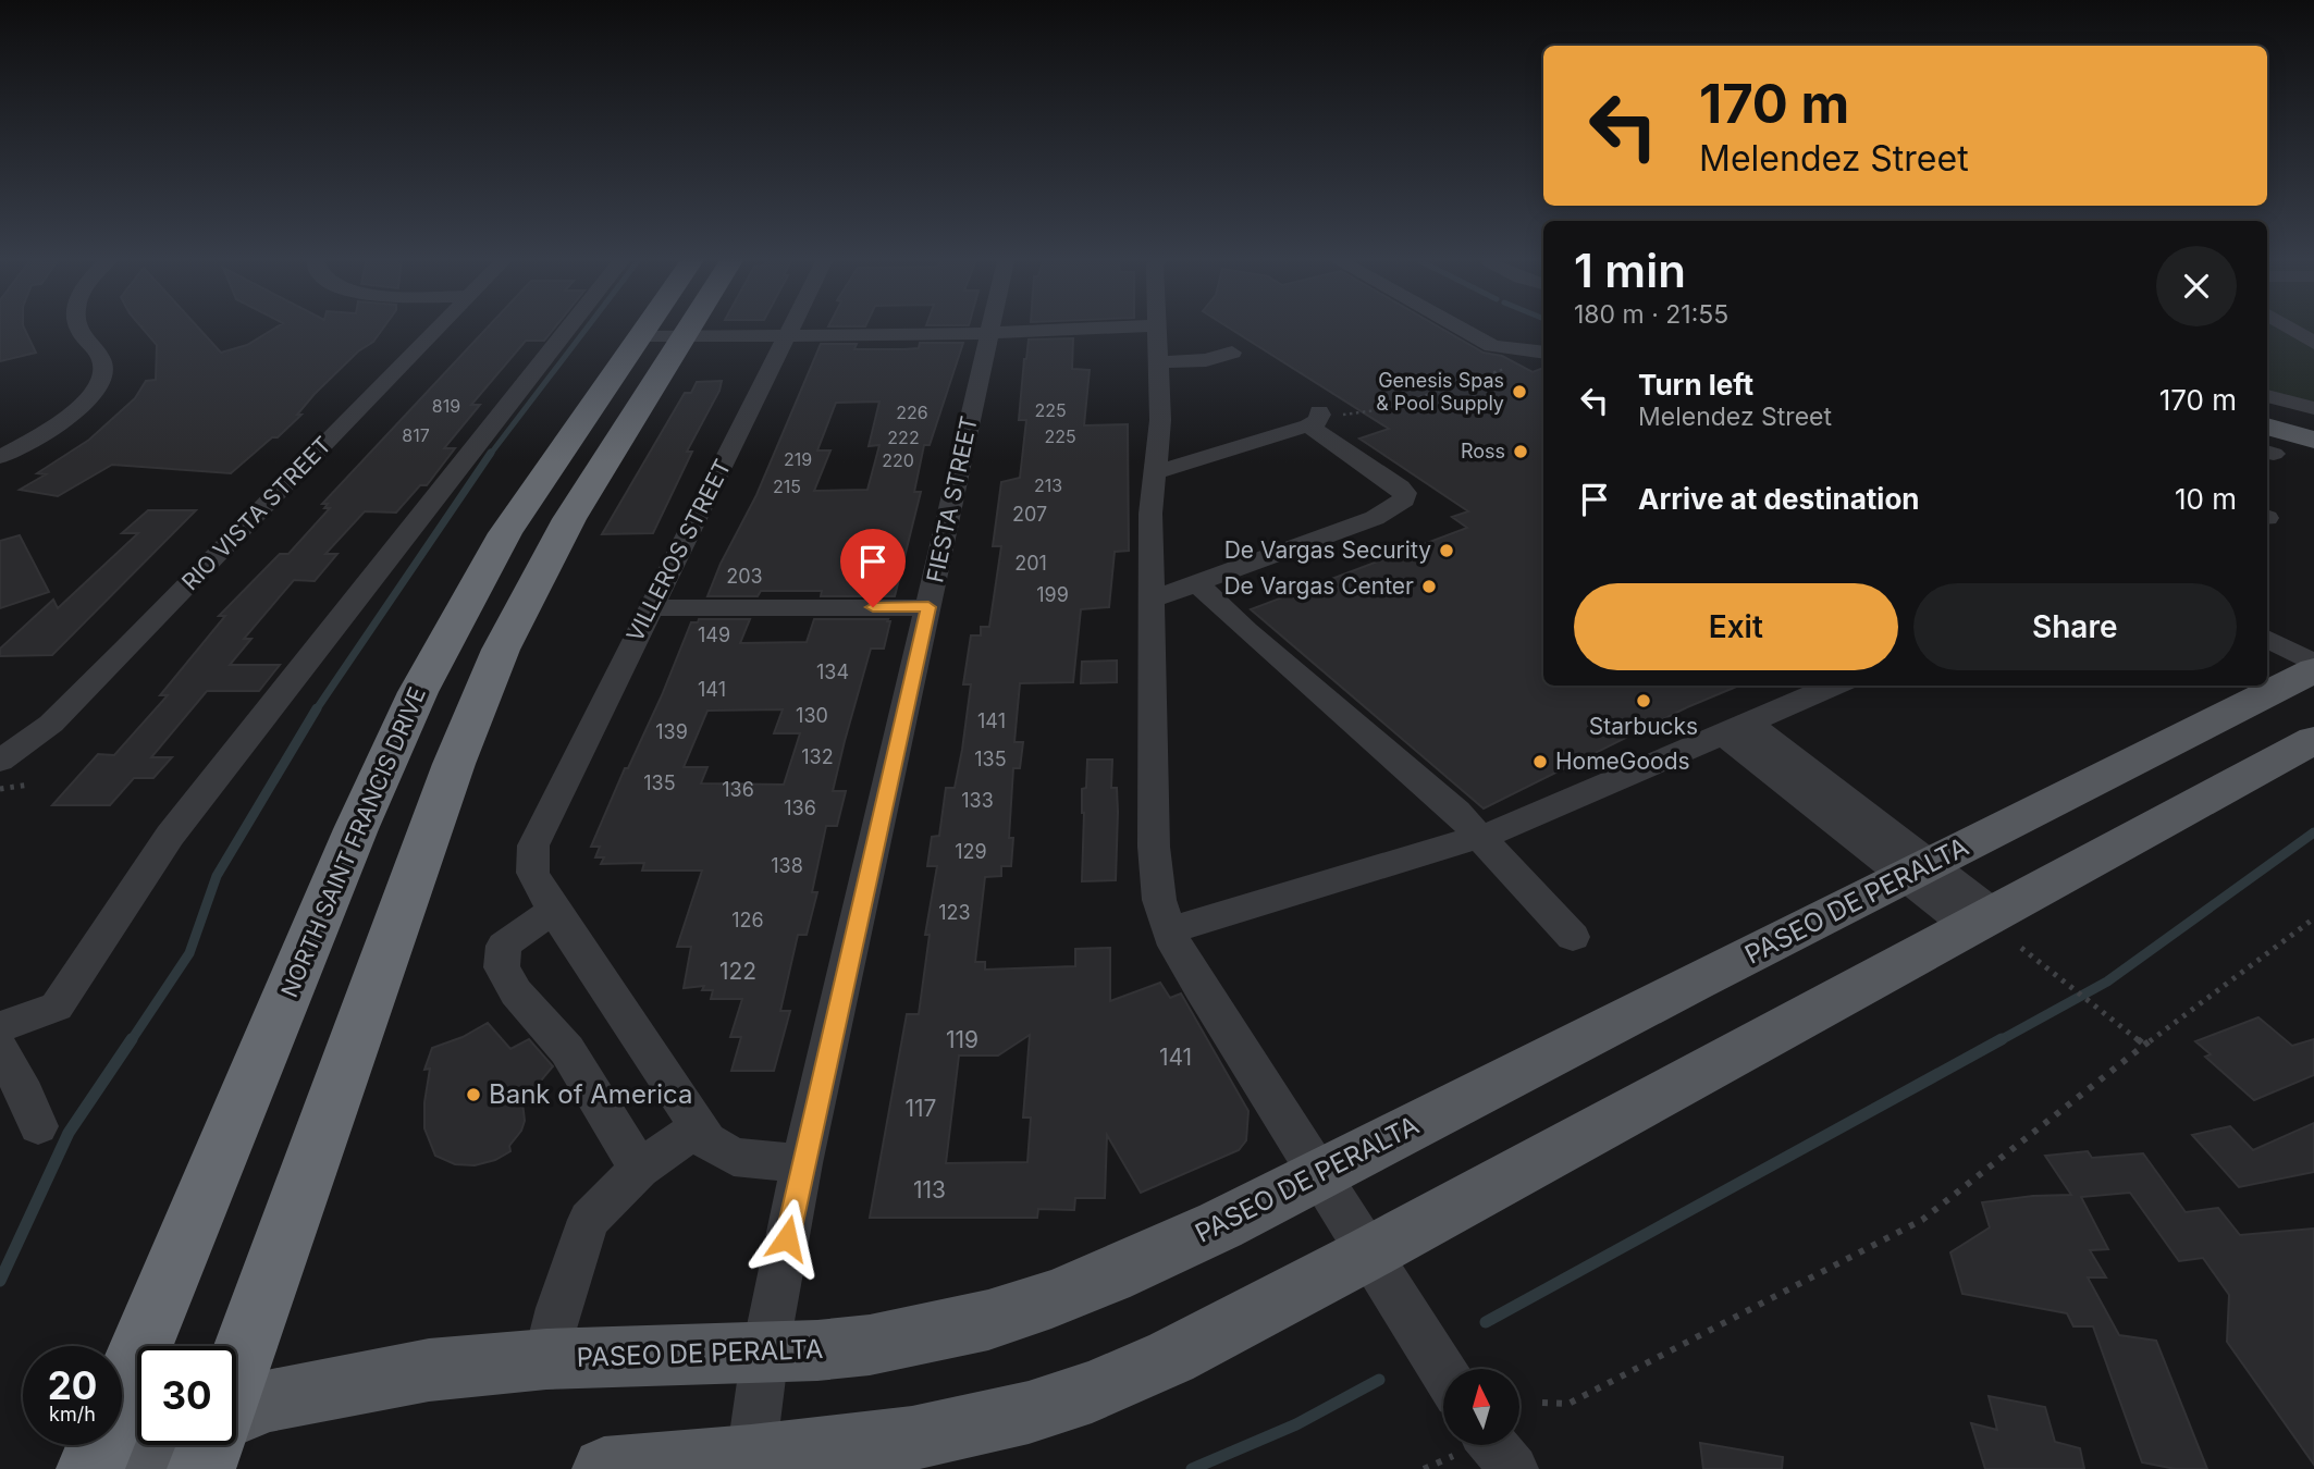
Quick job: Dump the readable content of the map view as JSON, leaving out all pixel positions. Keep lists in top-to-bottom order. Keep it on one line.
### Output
{"streets":{"highway":["NORTH SAINT FRANCIS DRIVE"],"main road":["PASEO DE PERALTA"],"street":["FIESTA STREET","RIO VISTA STREET","VILLEROS STREET"]},"crossings":[["FIESTA STREET","PASEO DE PERALTA"]],"places":["Genesis Spas & Pool Supply","Ross","De Vargas Security","De Vargas Center","Starbucks","HomeGoods","Bank of America"],"house_numbers":["819","225","226","817","225","222","219","220","213","215","207","201","203","199","149","134","141","130","141","139","132","135","135","136","133","136","129","138","123","126","122","119","141","117","113"],"north":"top","page":{"turn":["170 m","Melendez Street"],"heading":["1 min","180 m · 21:55"],"list":[{"name":"Turn left","note":"Melendez Street","value":"170 m"},{"name":"Arrive at destination","value":"10 m"}],"buttons":["Exit","Share"],"speed":"20 km/h","limit":"30"}}
